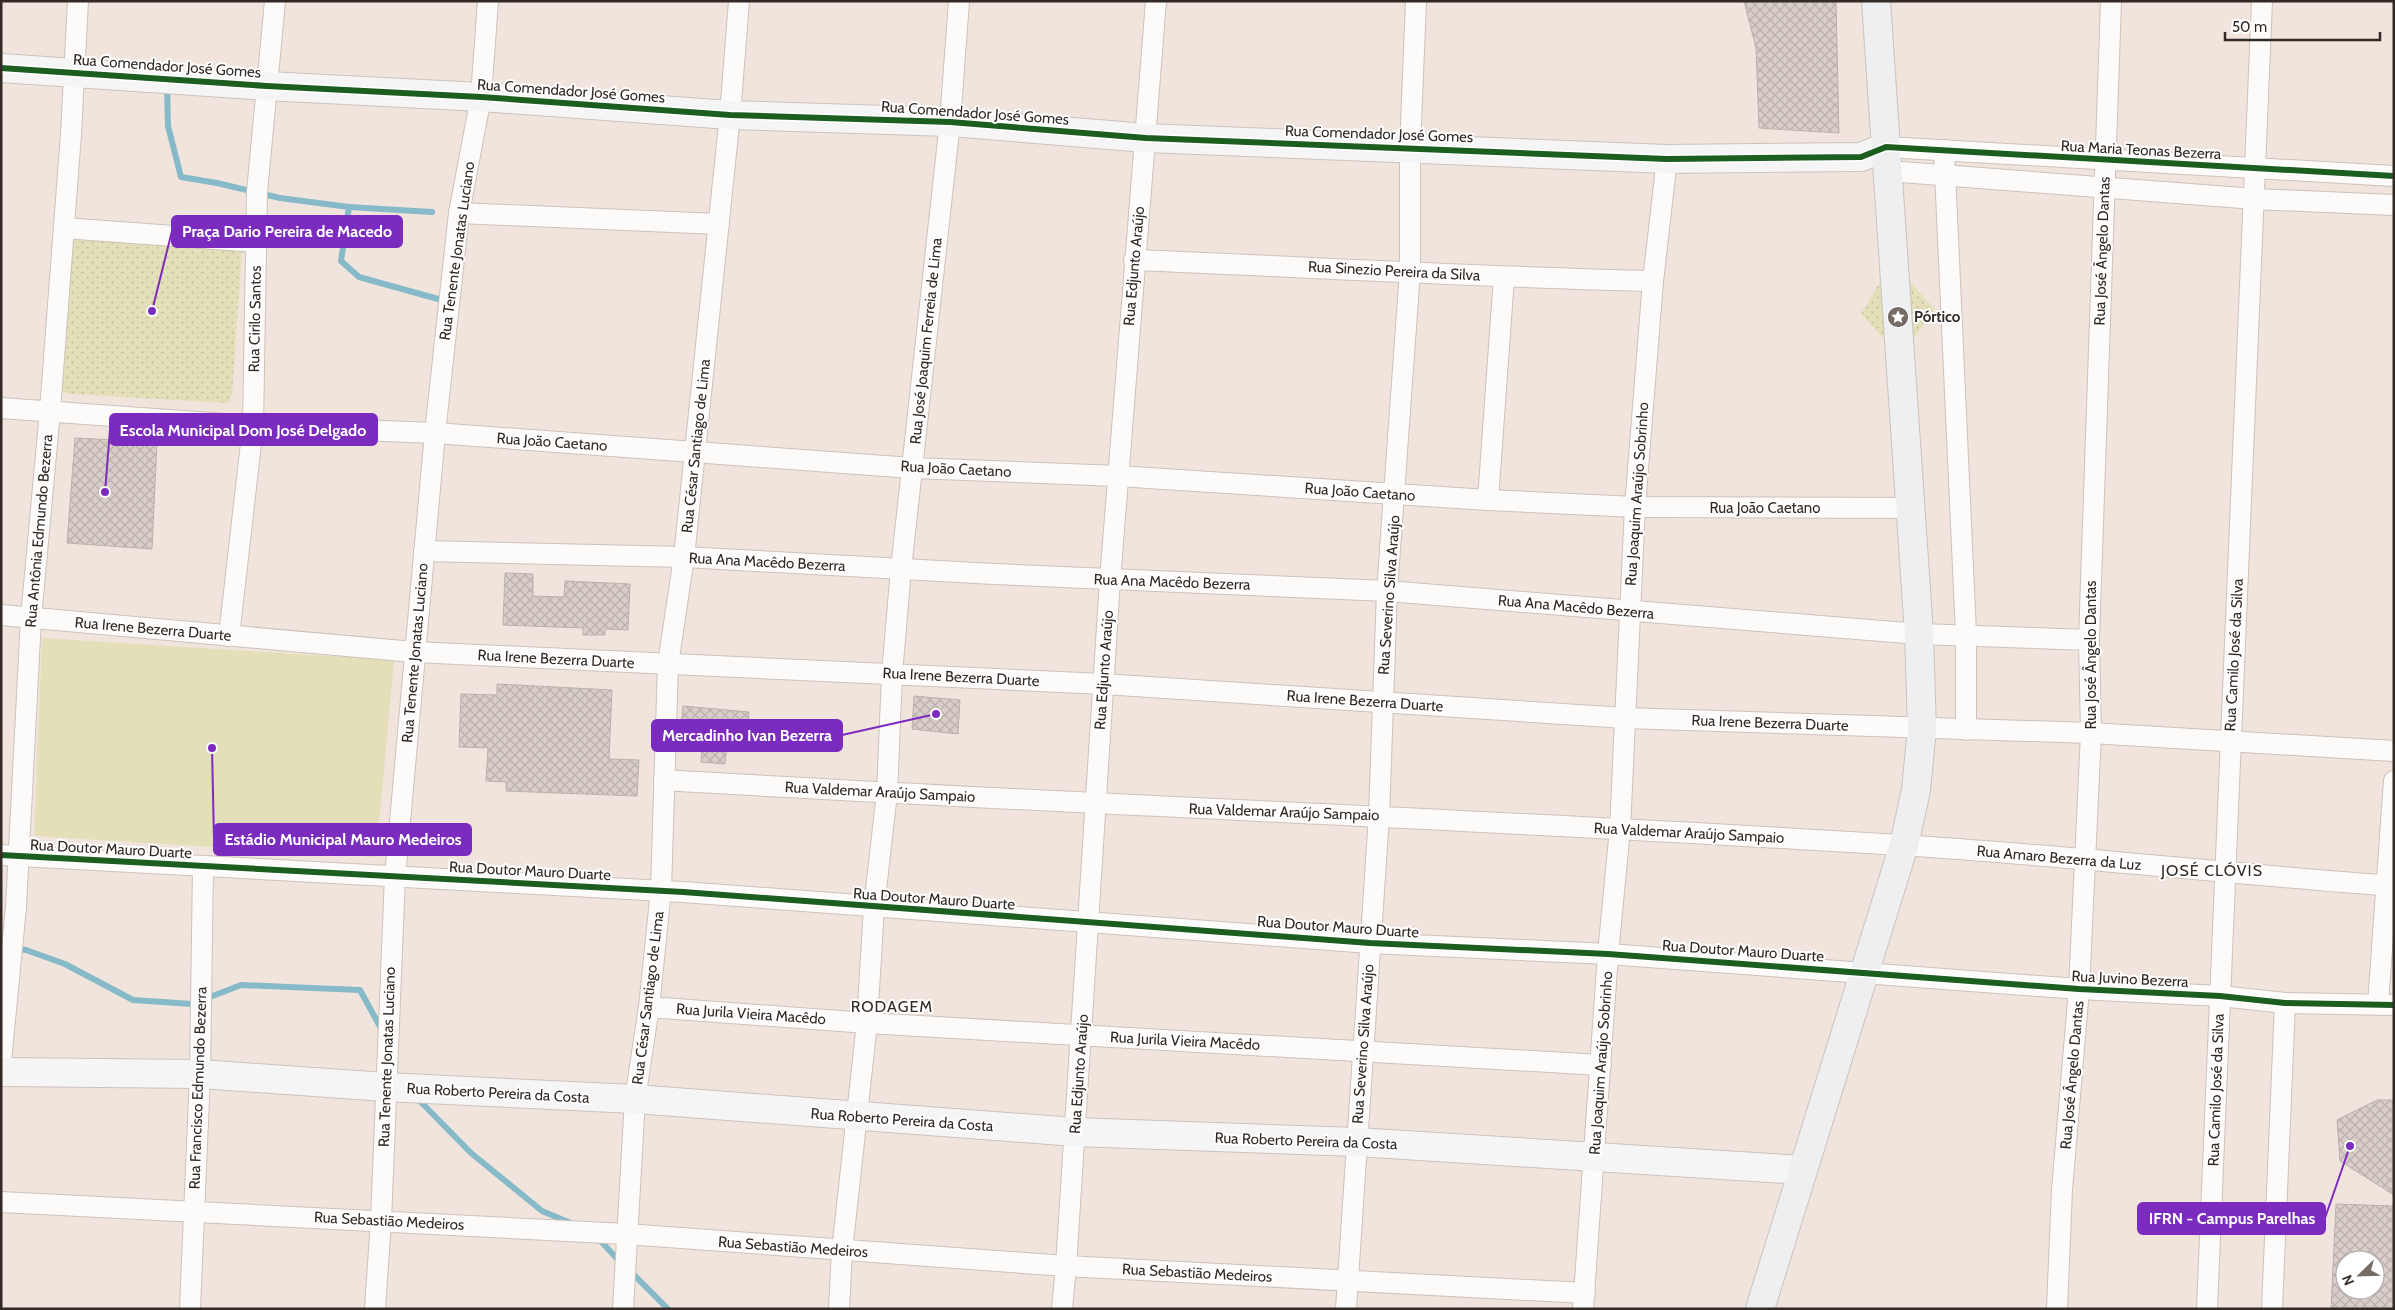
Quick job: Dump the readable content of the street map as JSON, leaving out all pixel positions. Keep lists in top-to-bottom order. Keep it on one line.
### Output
{"streets":{"street":["Rua Comendador José Gomes","Rua Maria Teonas Bezerra","Rua Tenente Jonatas Luciano","Rua José Ângelo Dantas","Rua Edjunto Araújo","Rua Sinezio Pereira da Silva","Rua Cirilo Santos","Rua José Joaquim Ferreia de Lima","Rua João Caetano","Rua César Santiago de Lima","Rua Joaquim Araújo Sobrinho","Rua Antônia Edmundo Bezerra","Rua Ana Macêdo Bezerra","Rua Severino Silva Araújo","Rua Irene Bezerra Duarte","Rua Camilo José da Silva","Rua Valdemar Araújo Sampaio","Rua Doutor Mauro Duarte","Rua Amaro Bezerra da Luz","Rua Juvino Bezerra","Rua Jurila Vieira Macêdo","Rua Francisco Edmundo Bezerra","Rua Roberto Pereira da Costa","Rua Sebastião Medeiros"]},"crossings":[["Rua Comendador José Gomes","Rua Maria Teonas Bezerra"],["Rua Comendador José Gomes","Rua Tenente Jonatas Luciano"],["Rua Comendador José Gomes","Rua Edjunto Araújo"],["Rua Comendador José Gomes","Rua Cirilo Santos"],["Rua Comendador José Gomes","Rua José Joaquim Ferreia de Lima"],["Rua Comendador José Gomes","Rua César Santiago de Lima"],["Rua Comendador José Gomes","Rua Joaquim Araújo Sobrinho"],["Rua Comendador José Gomes","Rua Antônia Edmundo Bezerra"],["Rua Comendador José Gomes","Rua Severino Silva Araújo"],["Rua Maria Teonas Bezerra","Rua José Ângelo Dantas"],["Rua Maria Teonas Bezerra","Rua Camilo José da Silva"],["Rua Tenente Jonatas Luciano","Rua João Caetano"],["Rua Tenente Jonatas Luciano","Rua Ana Macêdo Bezerra"],["Rua Tenente Jonatas Luciano","Rua Irene Bezerra Duarte"],["Rua Tenente Jonatas Luciano","Rua Doutor Mauro Duarte"],["Rua Tenente Jonatas Luciano","Rua Roberto Pereira da Costa"],["Rua Tenente Jonatas Luciano","Rua Sebastião Medeiros"],["Rua José Ângelo Dantas","Rua Ana Macêdo Bezerra"],["Rua José Ângelo Dantas","Rua Irene Bezerra Duarte"],["Rua José Ângelo Dantas","Rua Amaro Bezerra da Luz"],["Rua José Ângelo Dantas","Rua Juvino Bezerra"],["Rua Edjunto Araújo","Rua Sinezio Pereira da Silva"],["Rua Edjunto Araújo","Rua João Caetano"],["Rua Edjunto Araújo","Rua Ana Macêdo Bezerra"],["Rua Edjunto Araújo","Rua Irene Bezerra Duarte"],["Rua Edjunto Araújo","Rua Valdemar Araújo Sampaio"],["Rua Edjunto Araújo","Rua Doutor Mauro Duarte"],["Rua Edjunto Araújo","Rua Jurila Vieira Macêdo"],["Rua Edjunto Araújo","Rua Roberto Pereira da Costa"],["Rua Edjunto Araújo","Rua Sebastião Medeiros"],["Rua Sinezio Pereira da Silva","Rua Joaquim Araújo Sobrinho"],["Rua Sinezio Pereira da Silva","Rua Severino Silva Araújo"],["Rua Cirilo Santos","Rua João Caetano"],["Rua Cirilo Santos","Rua Irene Bezerra Duarte"],["Rua José Joaquim Ferreia de Lima","Rua João Caetano"],["Rua José Joaquim Ferreia de Lima","Rua Ana Macêdo Bezerra"],["Rua José Joaquim Ferreia de Lima","Rua Irene Bezerra Duarte"],["Rua José Joaquim Ferreia de Lima","Rua Valdemar Araújo Sampaio"],["Rua José Joaquim Ferreia de Lima","Rua Doutor Mauro Duarte"],["Rua José Joaquim Ferreia de Lima","Rua Jurila Vieira Macêdo"],["Rua José Joaquim Ferreia de Lima","Rua Roberto Pereira da Costa"],["Rua José Joaquim Ferreia de Lima","Rua Sebastião Medeiros"],["Rua João Caetano","Rua César Santiago de Lima"],["Rua João Caetano","Rua Joaquim Araújo Sobrinho"],["Rua João Caetano","Rua Antônia Edmundo Bezerra"],["Rua João Caetano","Rua Severino Silva Araújo"],["Rua César Santiago de Lima","Rua Ana Macêdo Bezerra"],["Rua César Santiago de Lima","Rua Irene Bezerra Duarte"],["Rua César Santiago de Lima","Rua Valdemar Araújo Sampaio"],["Rua César Santiago de Lima","Rua Doutor Mauro Duarte"],["Rua César Santiago de Lima","Rua Jurila Vieira Macêdo"],["Rua César Santiago de Lima","Rua Roberto Pereira da Costa"],["Rua César Santiago de Lima","Rua Sebastião Medeiros"],["Rua Joaquim Araújo Sobrinho","Rua Ana Macêdo Bezerra"],["Rua Joaquim Araújo Sobrinho","Rua Irene Bezerra Duarte"],["Rua Joaquim Araújo Sobrinho","Rua Valdemar Araújo Sampaio"],["Rua Joaquim Araújo Sobrinho","Rua Doutor Mauro Duarte"],["Rua Joaquim Araújo Sobrinho","Rua Jurila Vieira Macêdo"],["Rua Joaquim Araújo Sobrinho","Rua Roberto Pereira da Costa"],["Rua Joaquim Araújo Sobrinho","Rua Sebastião Medeiros"],["Rua Antônia Edmundo Bezerra","Rua Irene Bezerra Duarte"],["Rua Antônia Edmundo Bezerra","Rua Doutor Mauro Duarte"],["Rua Ana Macêdo Bezerra","Rua Severino Silva Araújo"],["Rua Severino Silva Araújo","Rua Irene Bezerra Duarte"],["Rua Severino Silva Araújo","Rua Valdemar Araújo Sampaio"],["Rua Severino Silva Araújo","Rua Doutor Mauro Duarte"],["Rua Severino Silva Araújo","Rua Jurila Vieira Macêdo"],["Rua Severino Silva Araújo","Rua Roberto Pereira da Costa"],["Rua Severino Silva Araújo","Rua Sebastião Medeiros"],["Rua Irene Bezerra Duarte","Rua Camilo José da Silva"],["Rua Camilo José da Silva","Rua Amaro Bezerra da Luz"],["Rua Camilo José da Silva","Rua Juvino Bezerra"],["Rua Valdemar Araújo Sampaio","Rua Amaro Bezerra da Luz"],["Rua Doutor Mauro Duarte","Rua Juvino Bezerra"],["Rua Doutor Mauro Duarte","Rua Francisco Edmundo Bezerra"],["Rua Francisco Edmundo Bezerra","Rua Roberto Pereira da Costa"],["Rua Francisco Edmundo Bezerra","Rua Sebastião Medeiros"]],"districts":["JOSÉ CLÓVIS","RODAGEM"],"places":{"other":["Praça Dario Pereira de Macedo","Escola Municipal Dom José Delgado","Mercadinho Ivan Bezerra","Estádio Municipal Mauro Medeiros","IFRN - Campus Parelhas"],"place":["Pórtico"]},"scale_bar":"50 m","north":"bottom left"}
